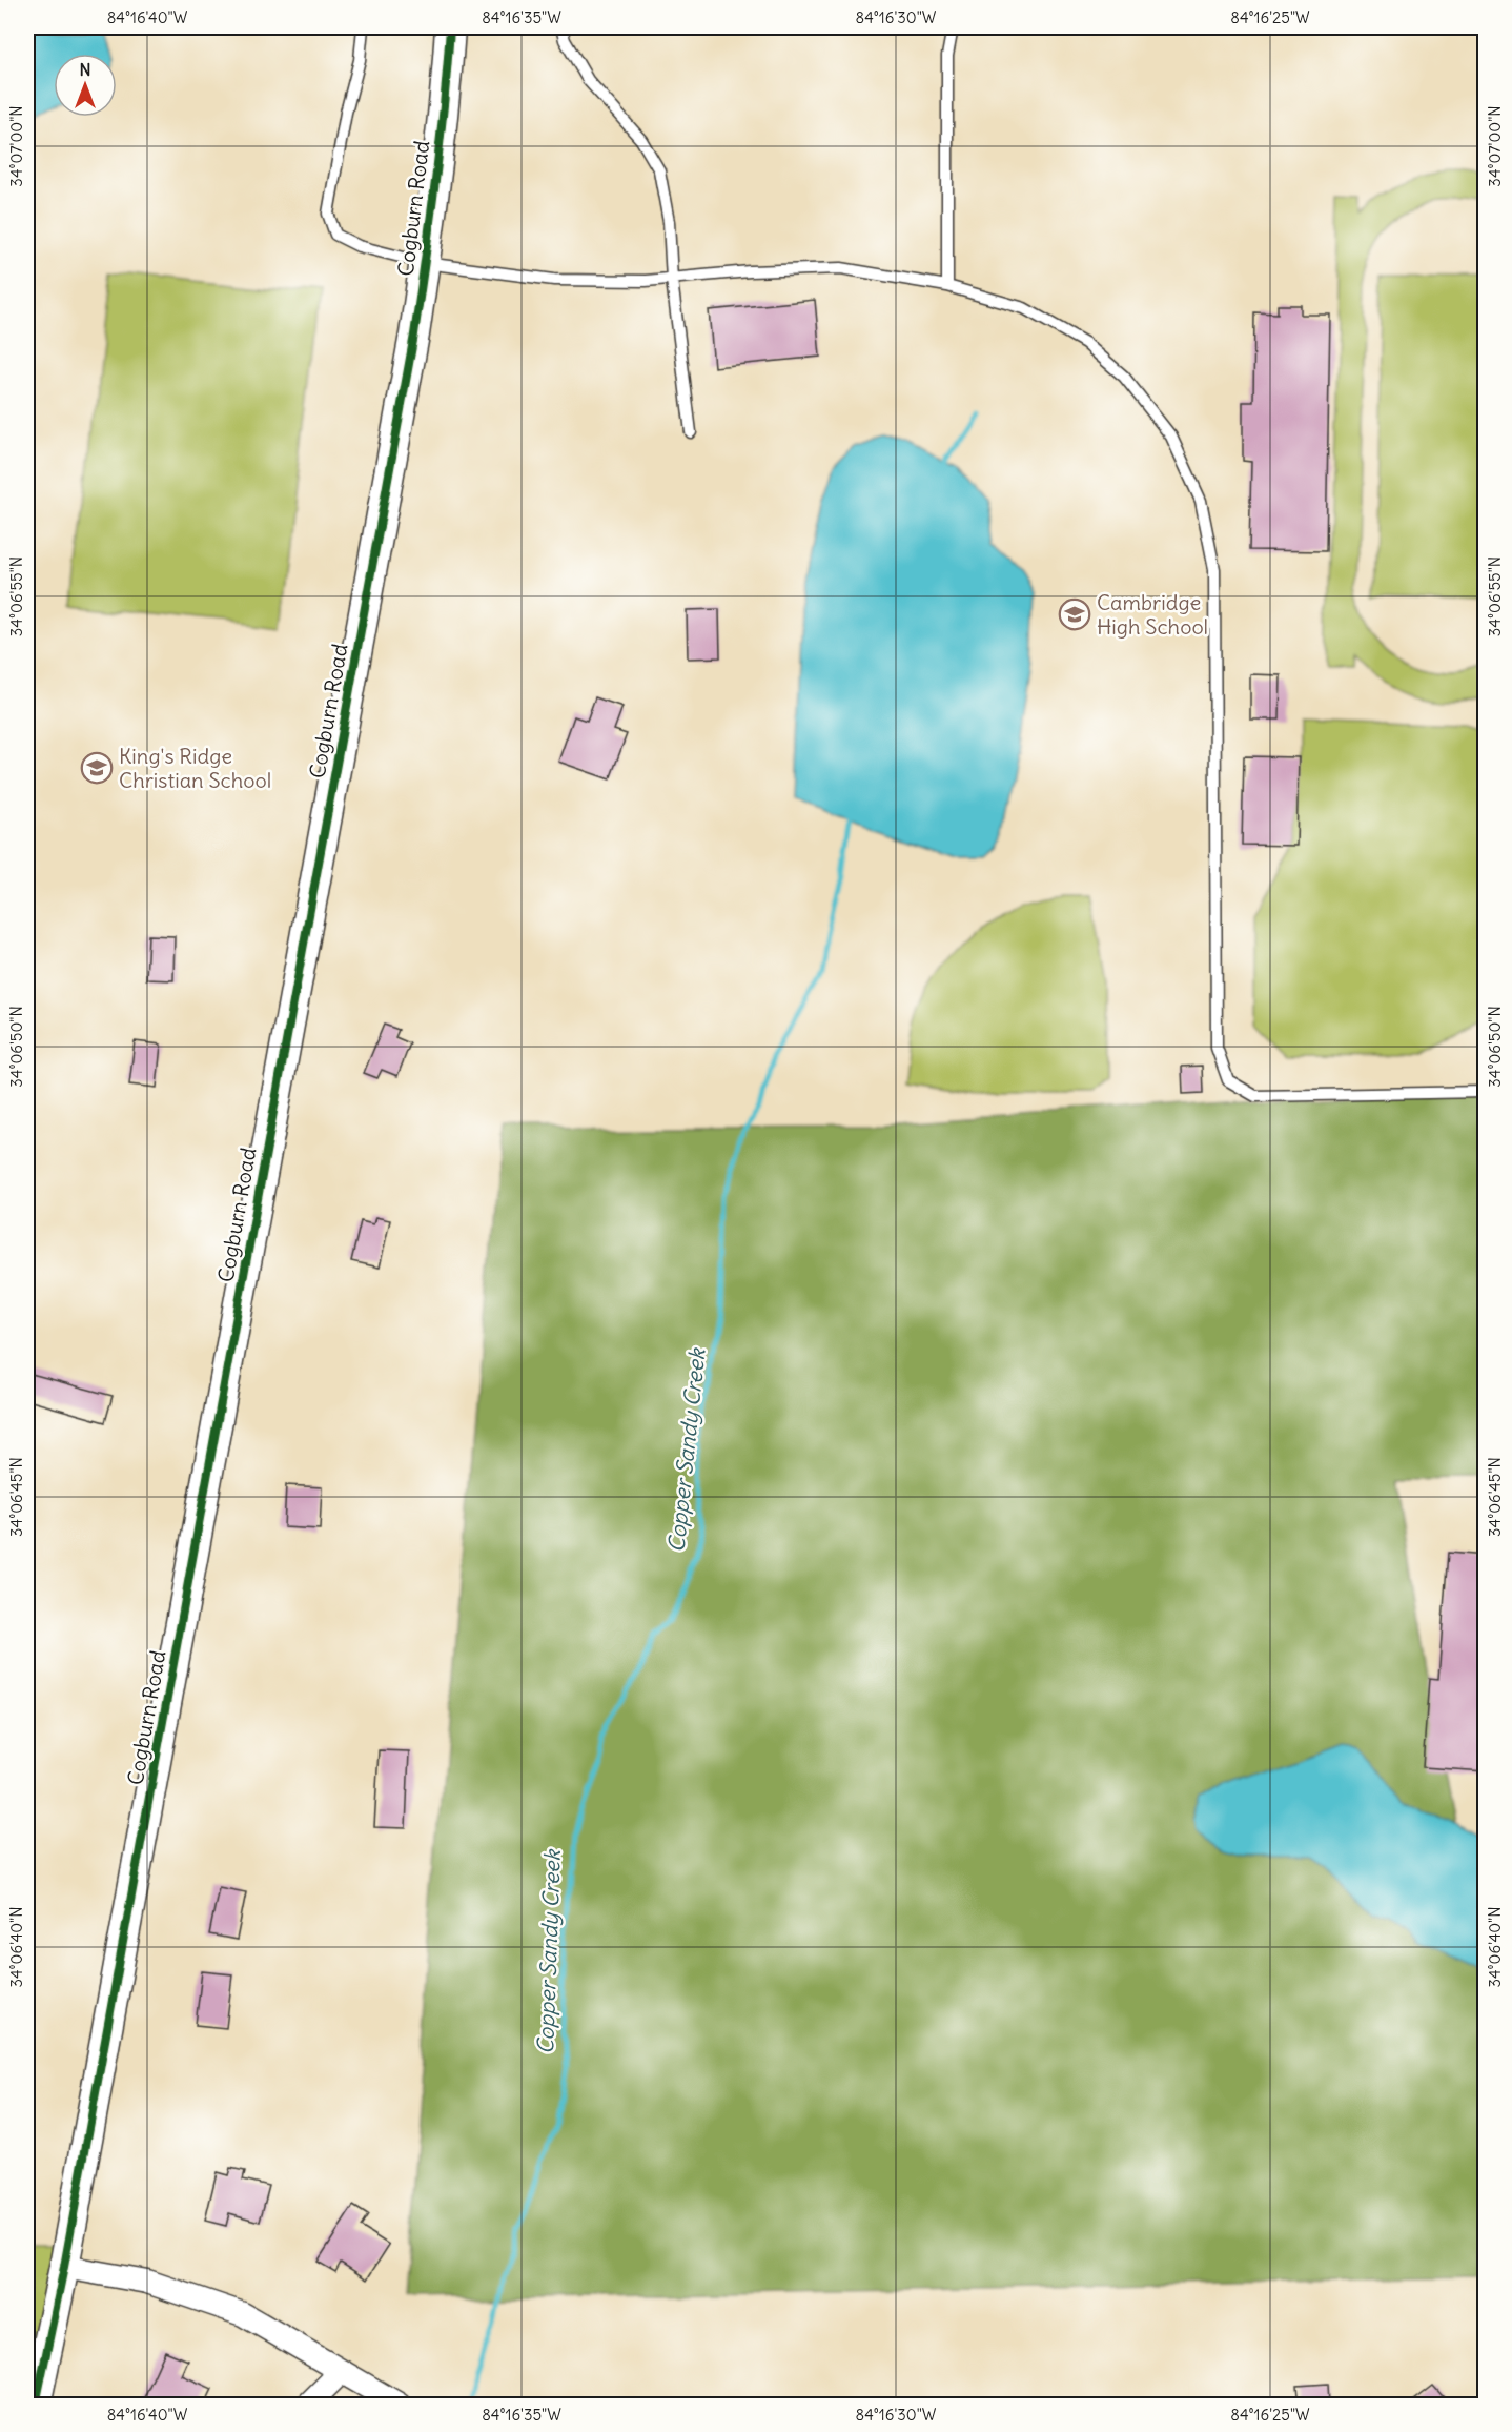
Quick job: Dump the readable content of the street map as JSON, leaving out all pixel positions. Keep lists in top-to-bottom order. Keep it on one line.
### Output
{"streets":{"street":["Cogburn Road"]},"water":["Copper Sandy Creek"],"places":{"school or university":["Cambridge High School","King's Ridge Christian School"]},"north":"top","coordinates":["84°16'40\"W","84°16'35\"W","84°16'30\"W","84°16'25\"W","34°07'00\"N","34°06'55\"N","34°06'50\"N","34°06'45\"N","34°06'40\"N"]}
